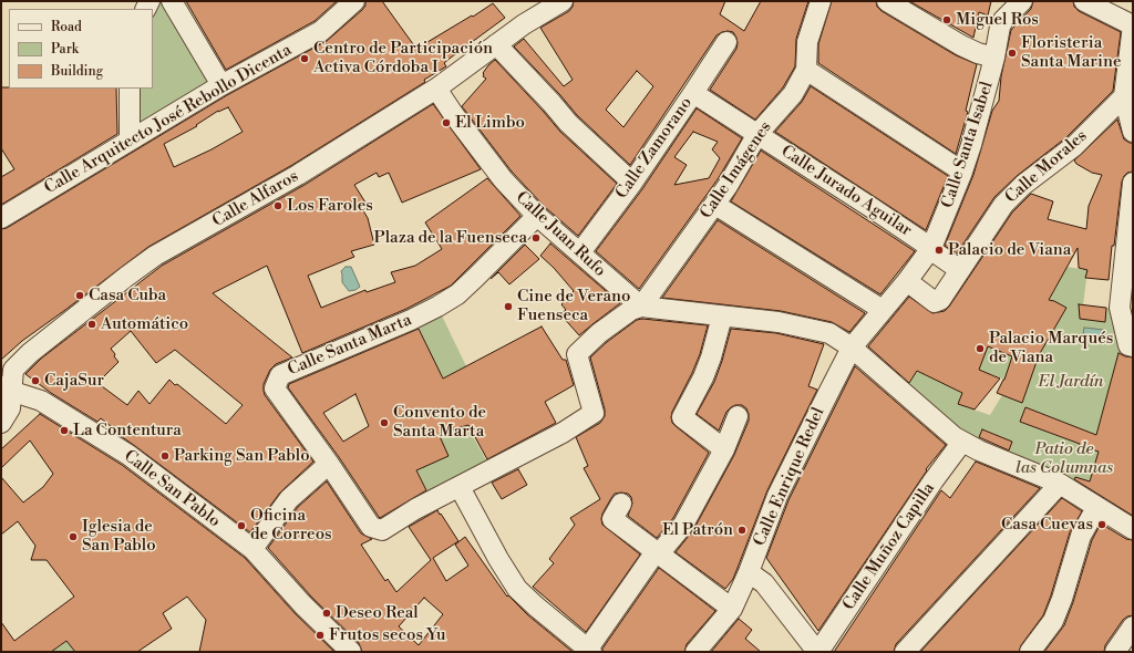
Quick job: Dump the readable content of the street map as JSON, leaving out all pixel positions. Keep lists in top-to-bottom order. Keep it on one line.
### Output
{"streets":{"street":["Calle Arquitecto José Rebollo Dicenta","Calle Santa Isabel","Calle Zamorano","Calle Morales","Calle Imágenes","Calle Jurado Aguilar","Calle Alfaros","Calle Juan Rufo","Calle Santa Marta","Calle Enrique Redel","Calle San Pablo","Calle Muñoz Capilla"]},"crossings":[["Calle Santa Isabel","Calle Morales"],["Calle Santa Isabel","Calle Jurado Aguilar"],["Calle Santa Isabel","Calle Enrique Redel"],["Calle Zamorano","Calle Jurado Aguilar"],["Calle Zamorano","Calle Juan Rufo"],["Calle Morales","Calle Jurado Aguilar"],["Calle Imágenes","Calle Jurado Aguilar"],["Calle Imágenes","Calle Juan Rufo"],["Calle Imágenes","Calle Santa Marta"],["Calle Alfaros","Calle Juan Rufo"],["Calle Alfaros","Calle San Pablo"],["Calle Juan Rufo","Calle Santa Marta"]],"parks":["El Jardín","Patio de las Columnas"],"places":["Miguel Ros","Floristeria Santa Marine","Centro de Participación Activa Córdoba I","El Limbo","Los Faroles","Plaza de la Fuenseca","Palacio de Viana","Casa Cuba","Cine de Verano Fuenseca","Automático","Palacio Marqués de Viana","CajaSur","Convento de Santa Marta","La Contentura","Parking San Pablo","Casa Cuevas","Oficina de Correos","El Patrón","Iglesia de San Pablo","Deseo Real","Frutos secos Yu"],"legend":["Road","Park","Building"]}
